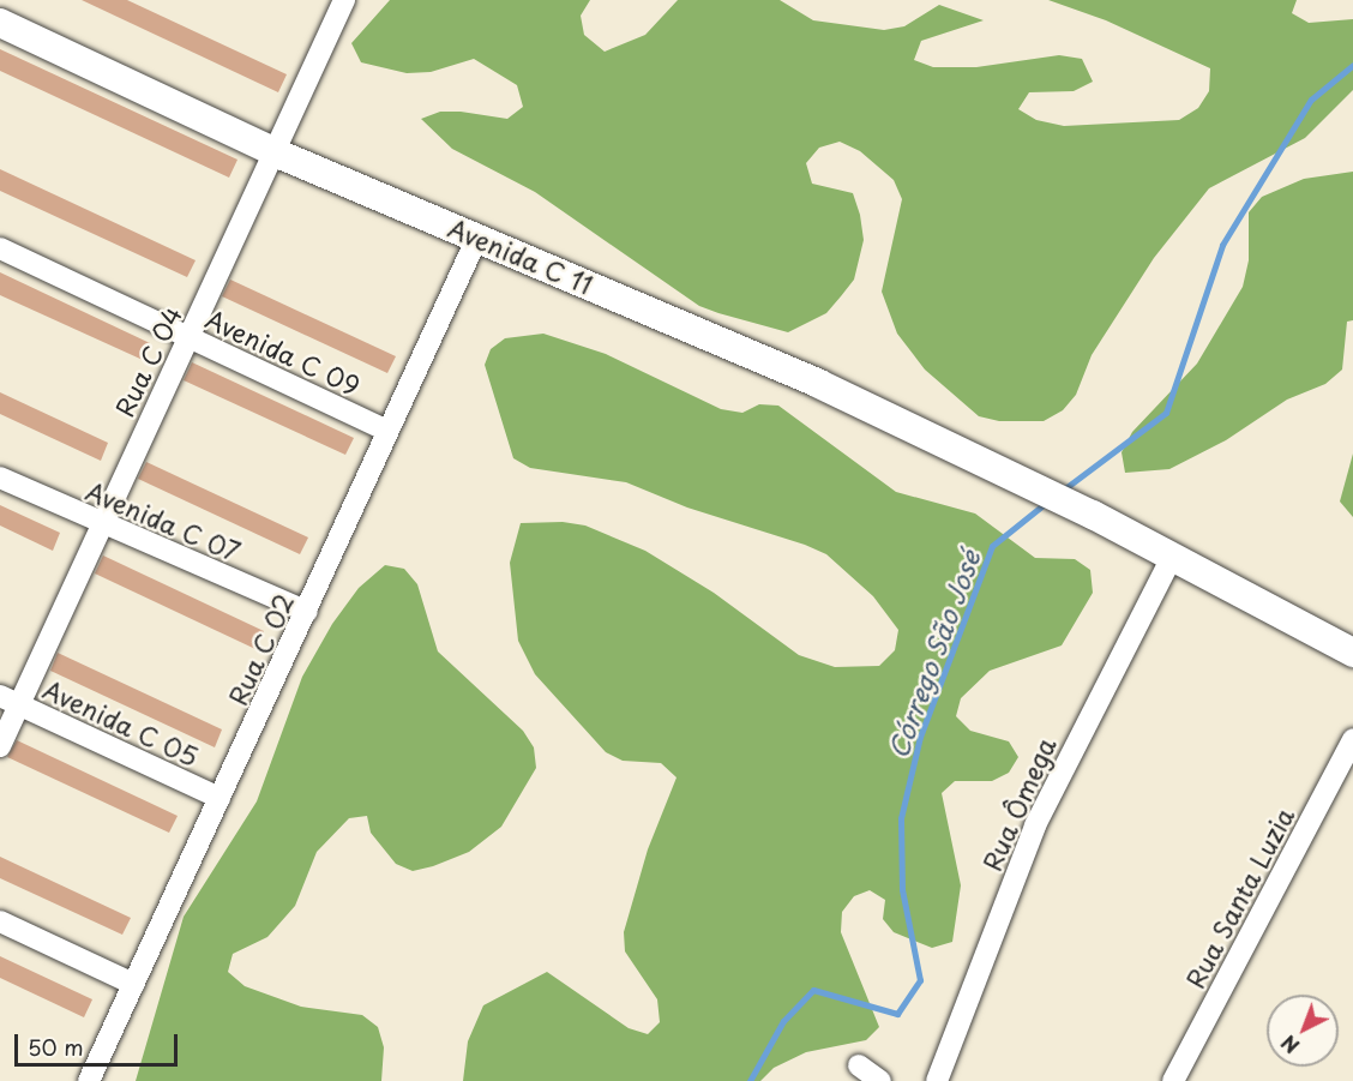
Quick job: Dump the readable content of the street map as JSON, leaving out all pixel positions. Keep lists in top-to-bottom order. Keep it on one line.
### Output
{"streets":{"street":["Avenida C 11","Avenida C 09","Rua C 04","Avenida C 07","Rua C 02","Avenida C 05","Rua Ômega","Rua Santa Luzia"]},"crossings":[["Avenida C 11","Rua C 04"],["Avenida C 11","Rua C 02"],["Avenida C 11","Rua Ômega"],["Avenida C 09","Rua C 04"],["Avenida C 09","Rua C 02"],["Rua C 04","Avenida C 07"],["Rua C 04","Avenida C 05"],["Avenida C 07","Rua C 02"],["Rua C 02","Avenida C 05"]],"water":["Córrego São José"],"scale_bar":"50 m","north":"bottom left"}
